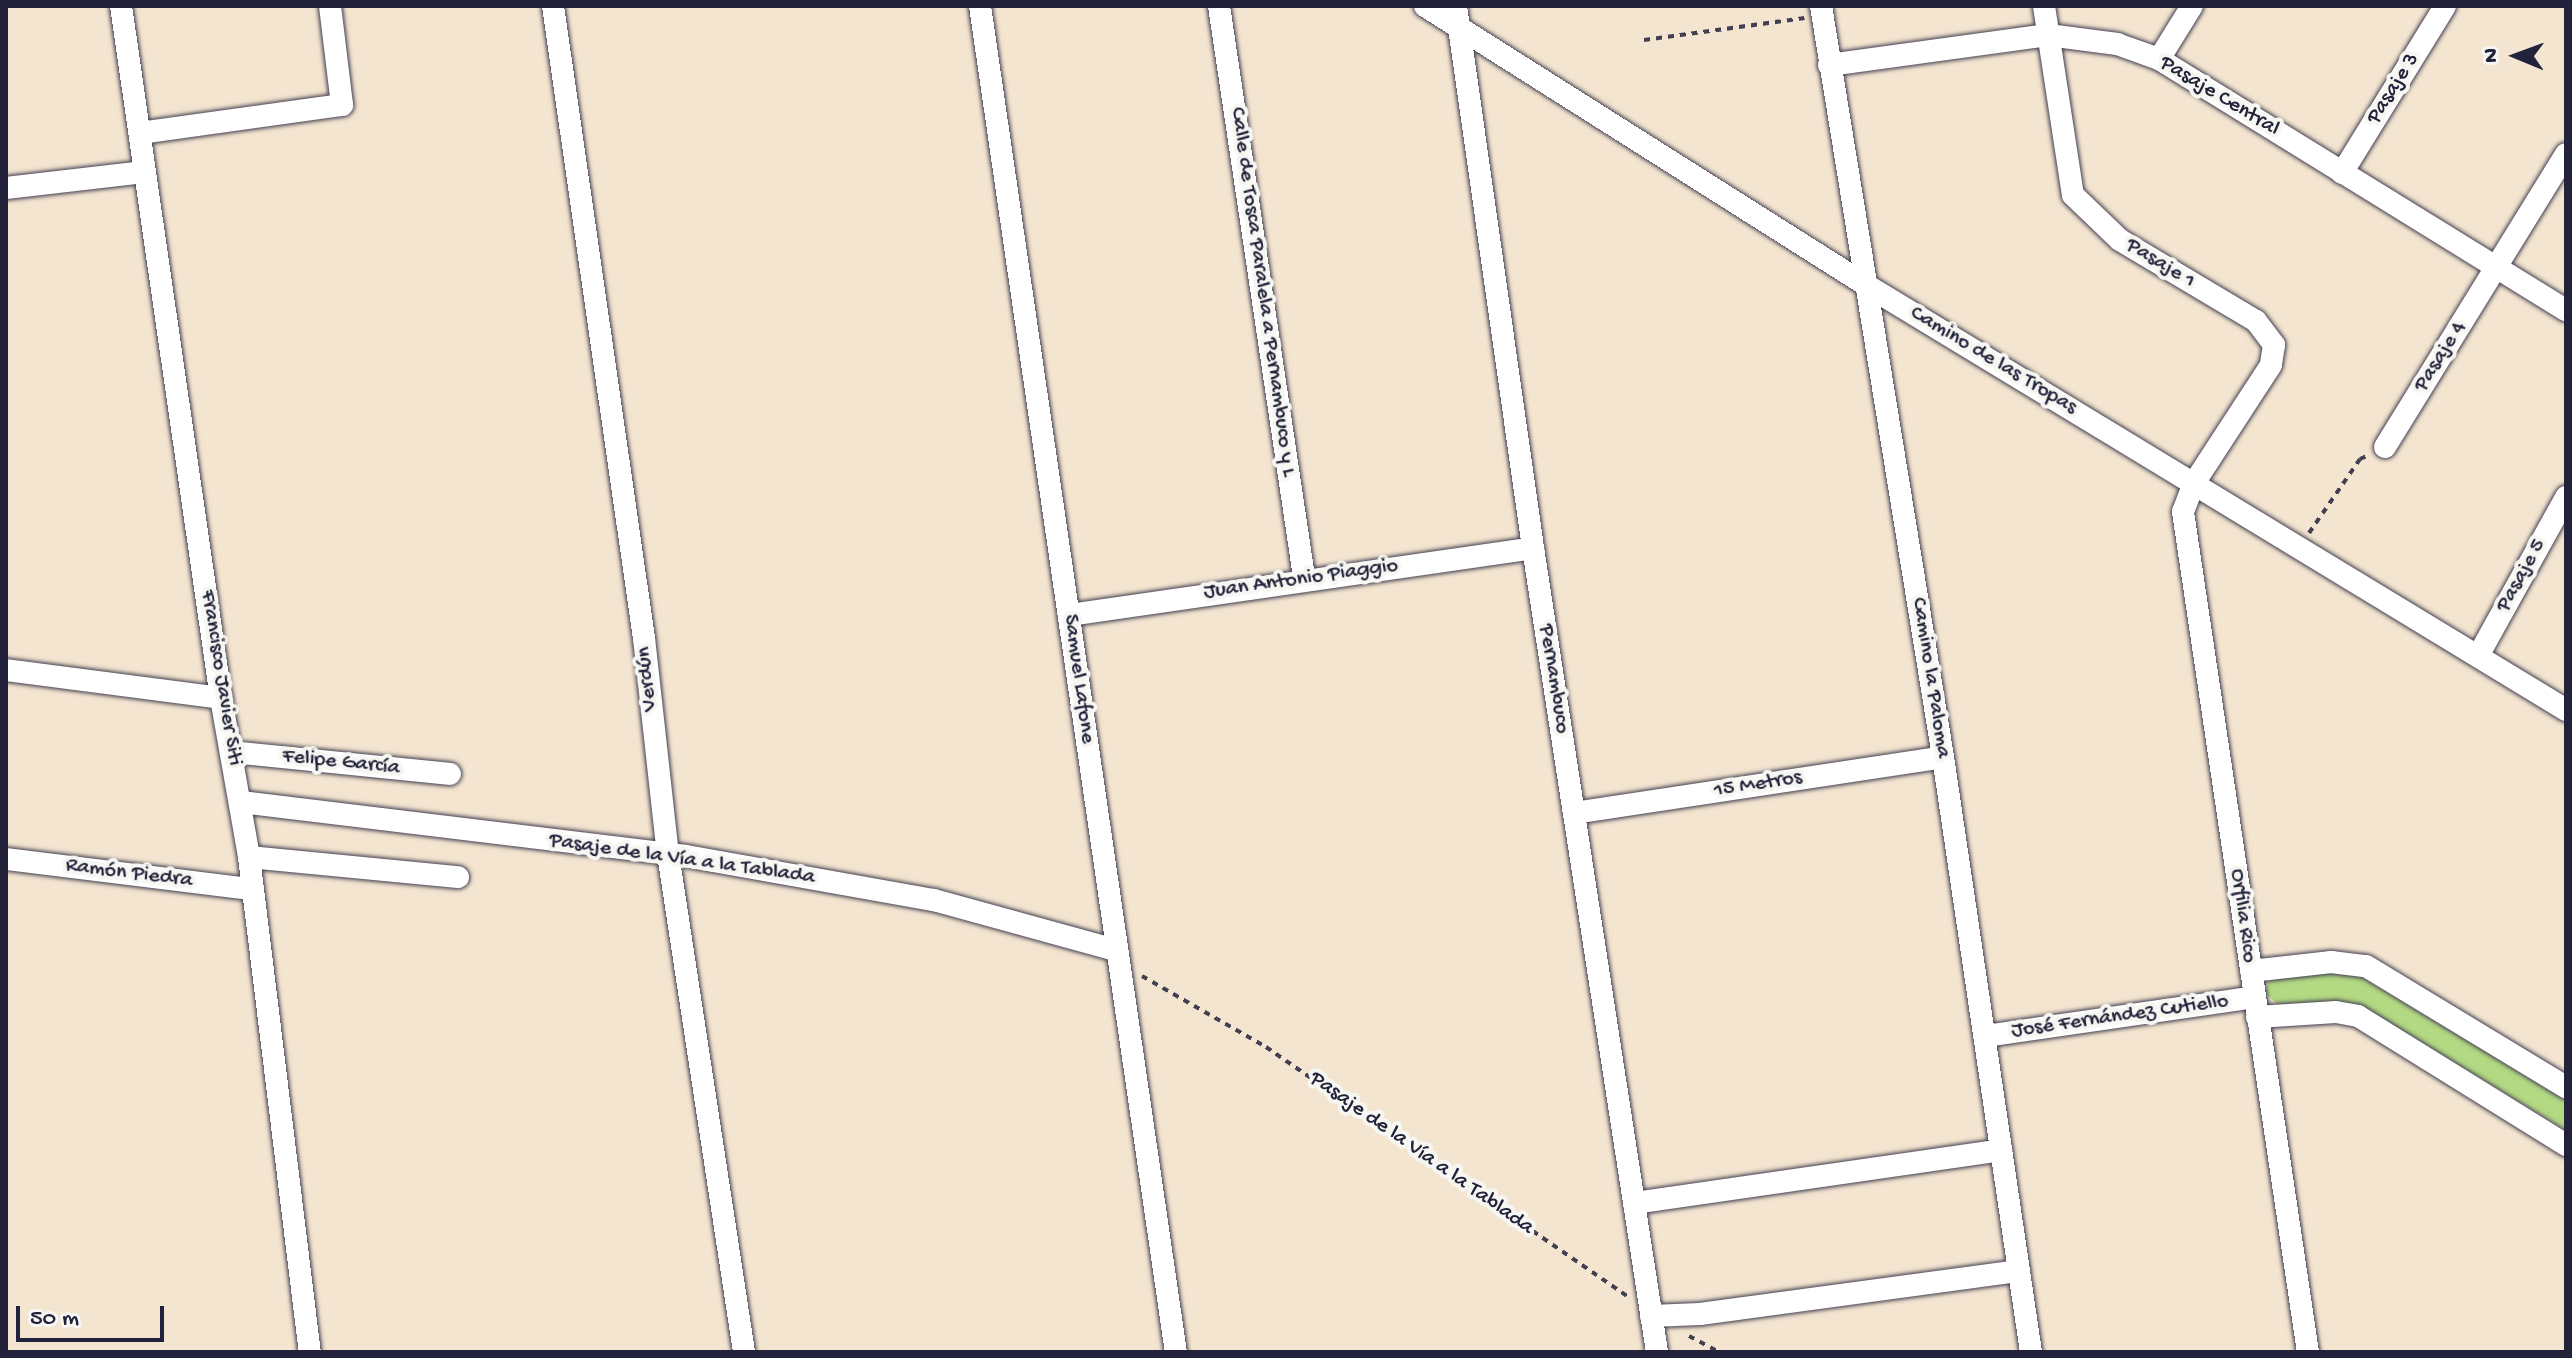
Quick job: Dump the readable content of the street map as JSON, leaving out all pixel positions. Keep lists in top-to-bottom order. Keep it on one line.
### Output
{"streets":{"street":["Pasaje 3","Pasaje Central","Pasaje 1","Calle de Tosca Paralela a Pernambuco y L","Pasaje 4","Camino de las Tropas","Pasaje 5","Juan Antonio Piaggio","Francisco Javier Siti","Camino la Paloma","Verdún","Samuel Lafone","Pernambuco","Felipe García","15 Metros","Pasaje de la Vía a la Tablada","Ramón Piedra","Orfilia Rico","José Fernández Cutiello"]},"crossings":[["Pasaje 3","Pasaje Central"],["Pasaje Central","Pasaje 1"],["Pasaje Central","Pasaje 4"],["Pasaje Central","Camino la Paloma"],["Pasaje 1","Camino de las Tropas"],["Pasaje 1","Orfilia Rico"],["Calle de Tosca Paralela a Pernambuco y L","Juan Antonio Piaggio"],["Camino de las Tropas","Pasaje 5"],["Camino de las Tropas","Camino la Paloma"],["Camino de las Tropas","Pernambuco"],["Camino de las Tropas","Orfilia Rico"],["Juan Antonio Piaggio","Samuel Lafone"],["Juan Antonio Piaggio","Pernambuco"],["Francisco Javier Siti","Felipe García"],["Francisco Javier Siti","Pasaje de la Vía a la Tablada"],["Francisco Javier Siti","Ramón Piedra"],["Camino la Paloma","15 Metros"],["Camino la Paloma","José Fernández Cutiello"],["Verdún","Pasaje de la Vía a la Tablada"],["Samuel Lafone","Pasaje de la Vía a la Tablada"],["Pernambuco","15 Metros"],["Pernambuco","Pasaje de la Vía a la Tablada"],["Orfilia Rico","José Fernández Cutiello"]],"scale_bar":"50 m","north":"left"}
